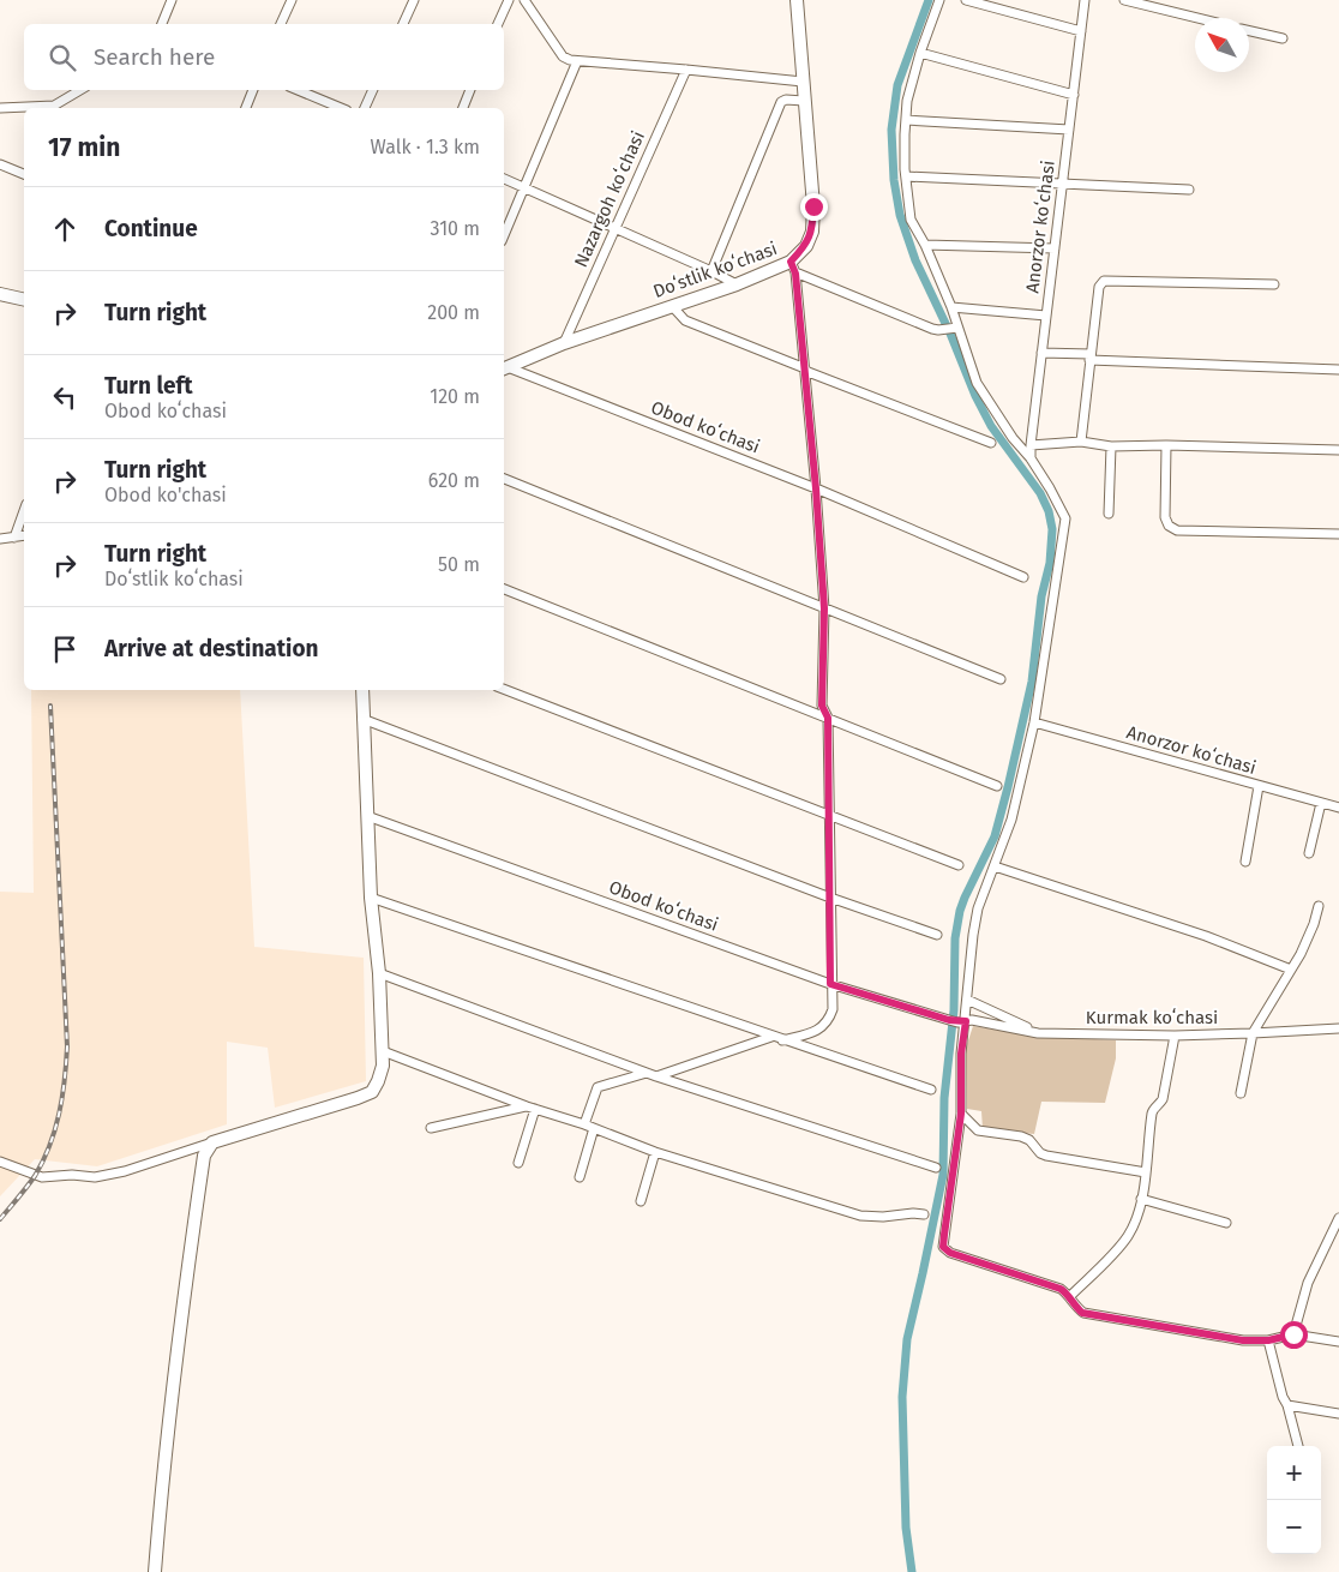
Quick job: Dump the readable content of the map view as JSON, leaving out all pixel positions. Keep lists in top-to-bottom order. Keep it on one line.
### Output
{"streets":{"street":["Nazargoh koʻchasi","Anorzor koʻchasi","Doʻstlik koʻchasi","Obod koʻchasi","Kurmak koʻchasi"]},"crossings":[["Nazargoh koʻchasi","Doʻstlik koʻchasi"],["Doʻstlik koʻchasi","Obod koʻchasi"],["Obod koʻchasi","Kurmak koʻchasi"]],"north":"top left","page":{"search":"Search here","heading":["17 min","Walk · 1.3 km"],"list":[["Continue","310 m"],["Turn right","200 m"],["Turn left","Obod koʻchasi","120 m"],["Turn right","Obod ko'chasi","620 m"],["Turn right","Doʻstlik koʻchasi","50 m"],"Arrive at destination"],"map_buttons":["+","−"]}}
